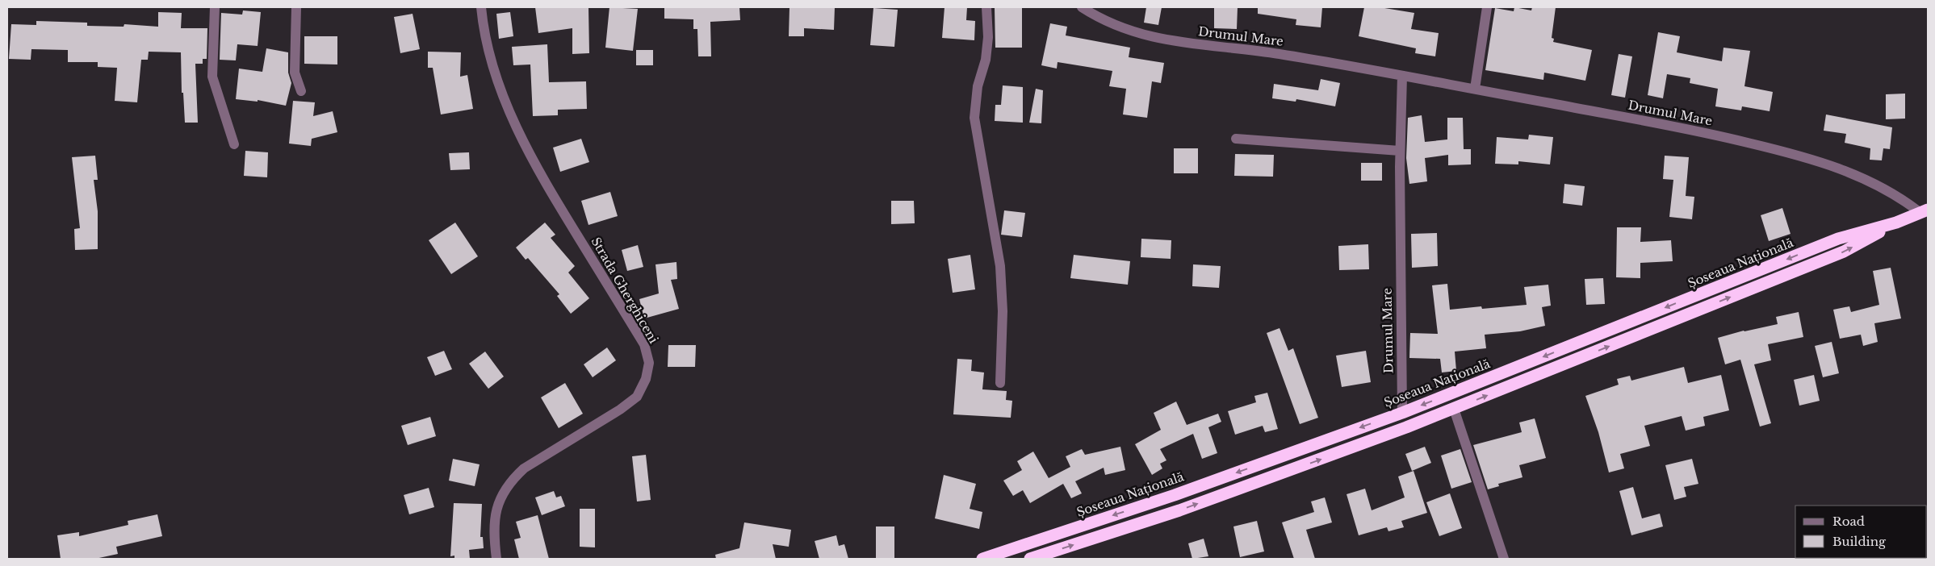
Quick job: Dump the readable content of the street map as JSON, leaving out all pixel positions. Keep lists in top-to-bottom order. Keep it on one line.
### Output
{"streets":{"highway":["Șoseaua Națională"],"street":["Drumul Mare","Strada Gherghiceni"]},"crossings":[["Drumul Mare","Șoseaua Națională"]],"legend":["Road","Building"]}
